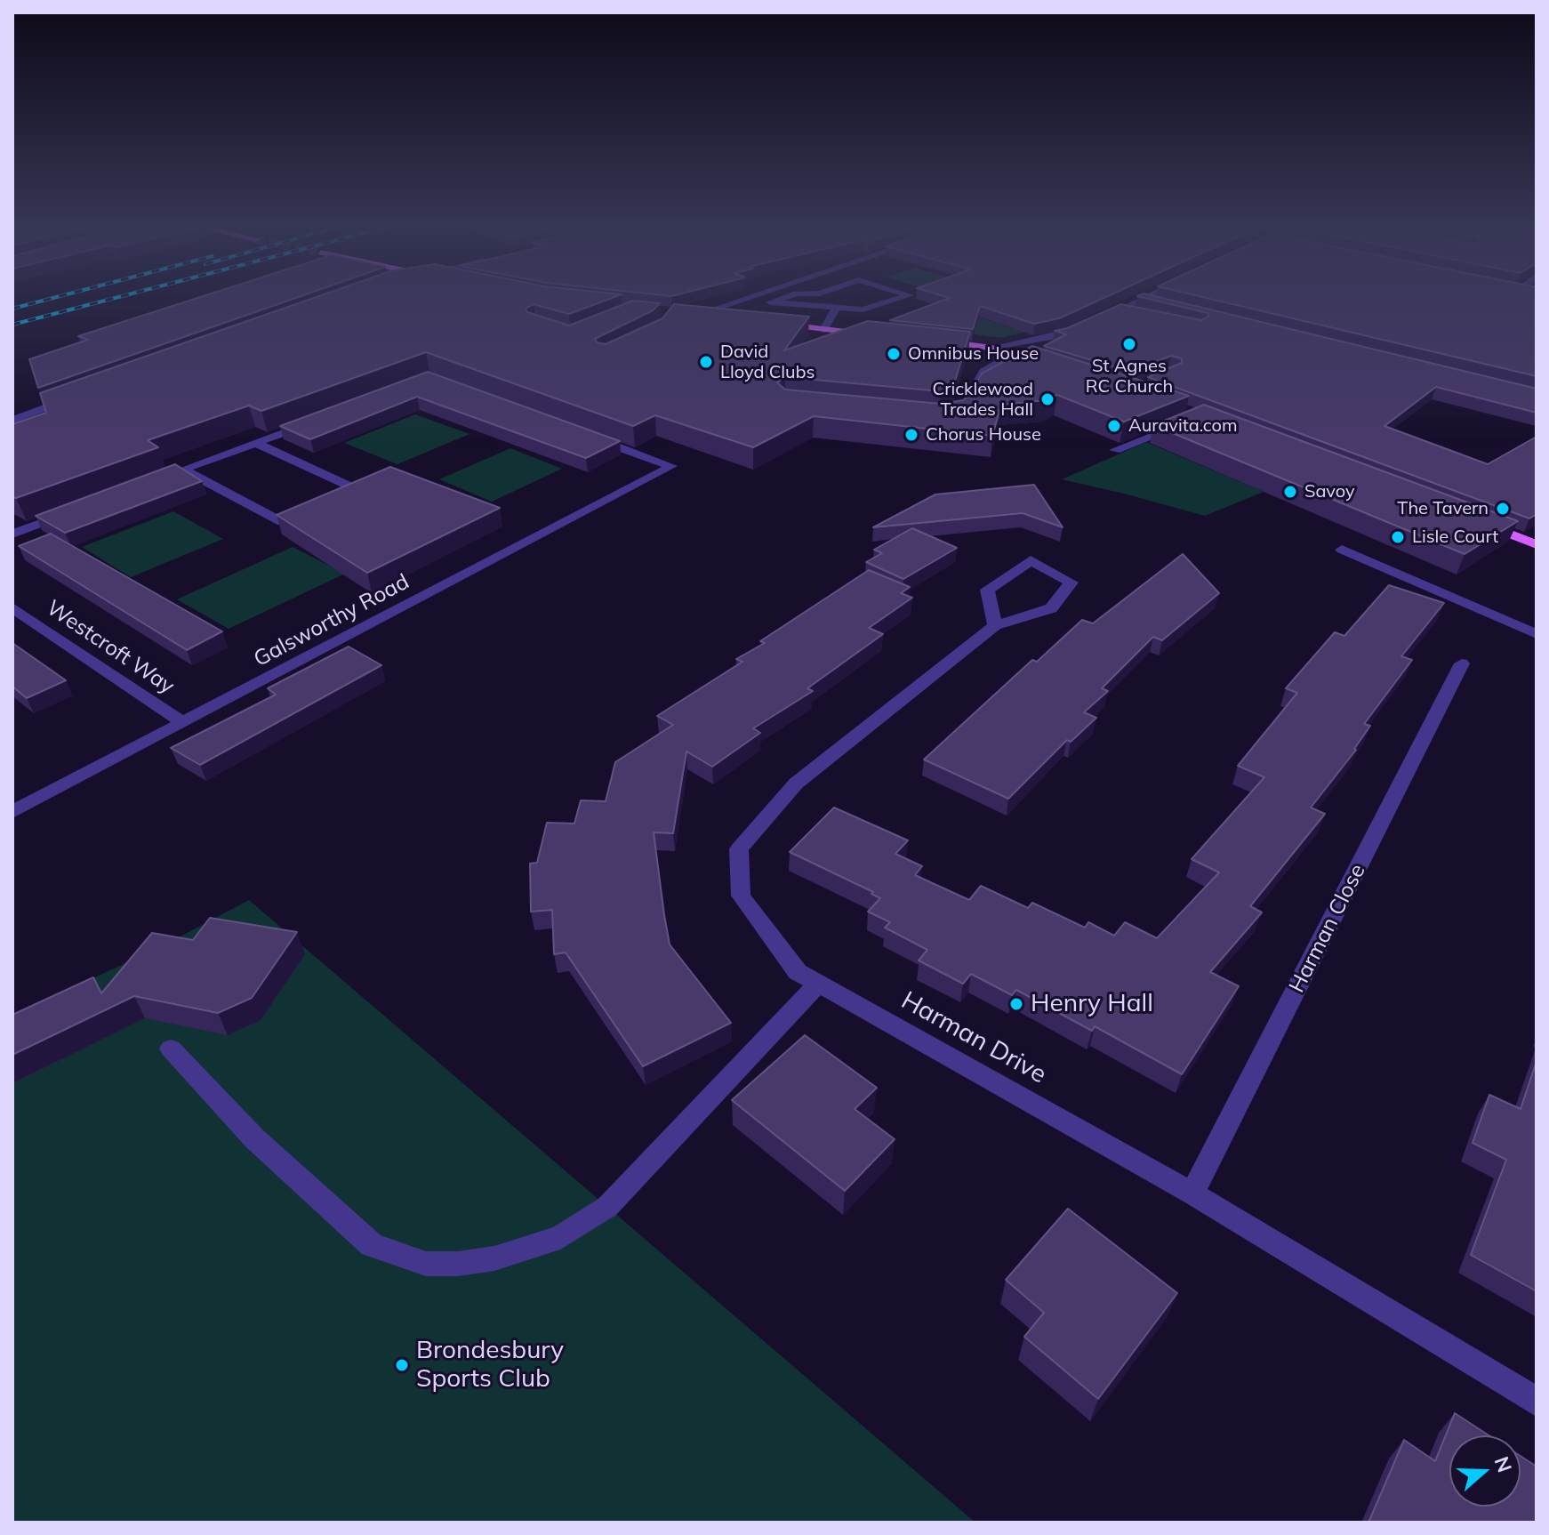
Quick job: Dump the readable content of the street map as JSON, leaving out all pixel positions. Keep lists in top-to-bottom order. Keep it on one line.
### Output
{"streets":{"street":["Galsworthy Road","Westcroft Way","Harman Close","Harman Drive"]},"crossings":[["Galsworthy Road","Westcroft Way"],["Harman Close","Harman Drive"]],"places":["St Agnes RC Church","Omnibus House","David Lloyd Clubs","Cricklewood Trades Hall","Auravita.com","Chorus House","Savoy","The Tavern","Lisle Court","Henry Hall","Brondesbury Sports Club"],"north":"right"}
